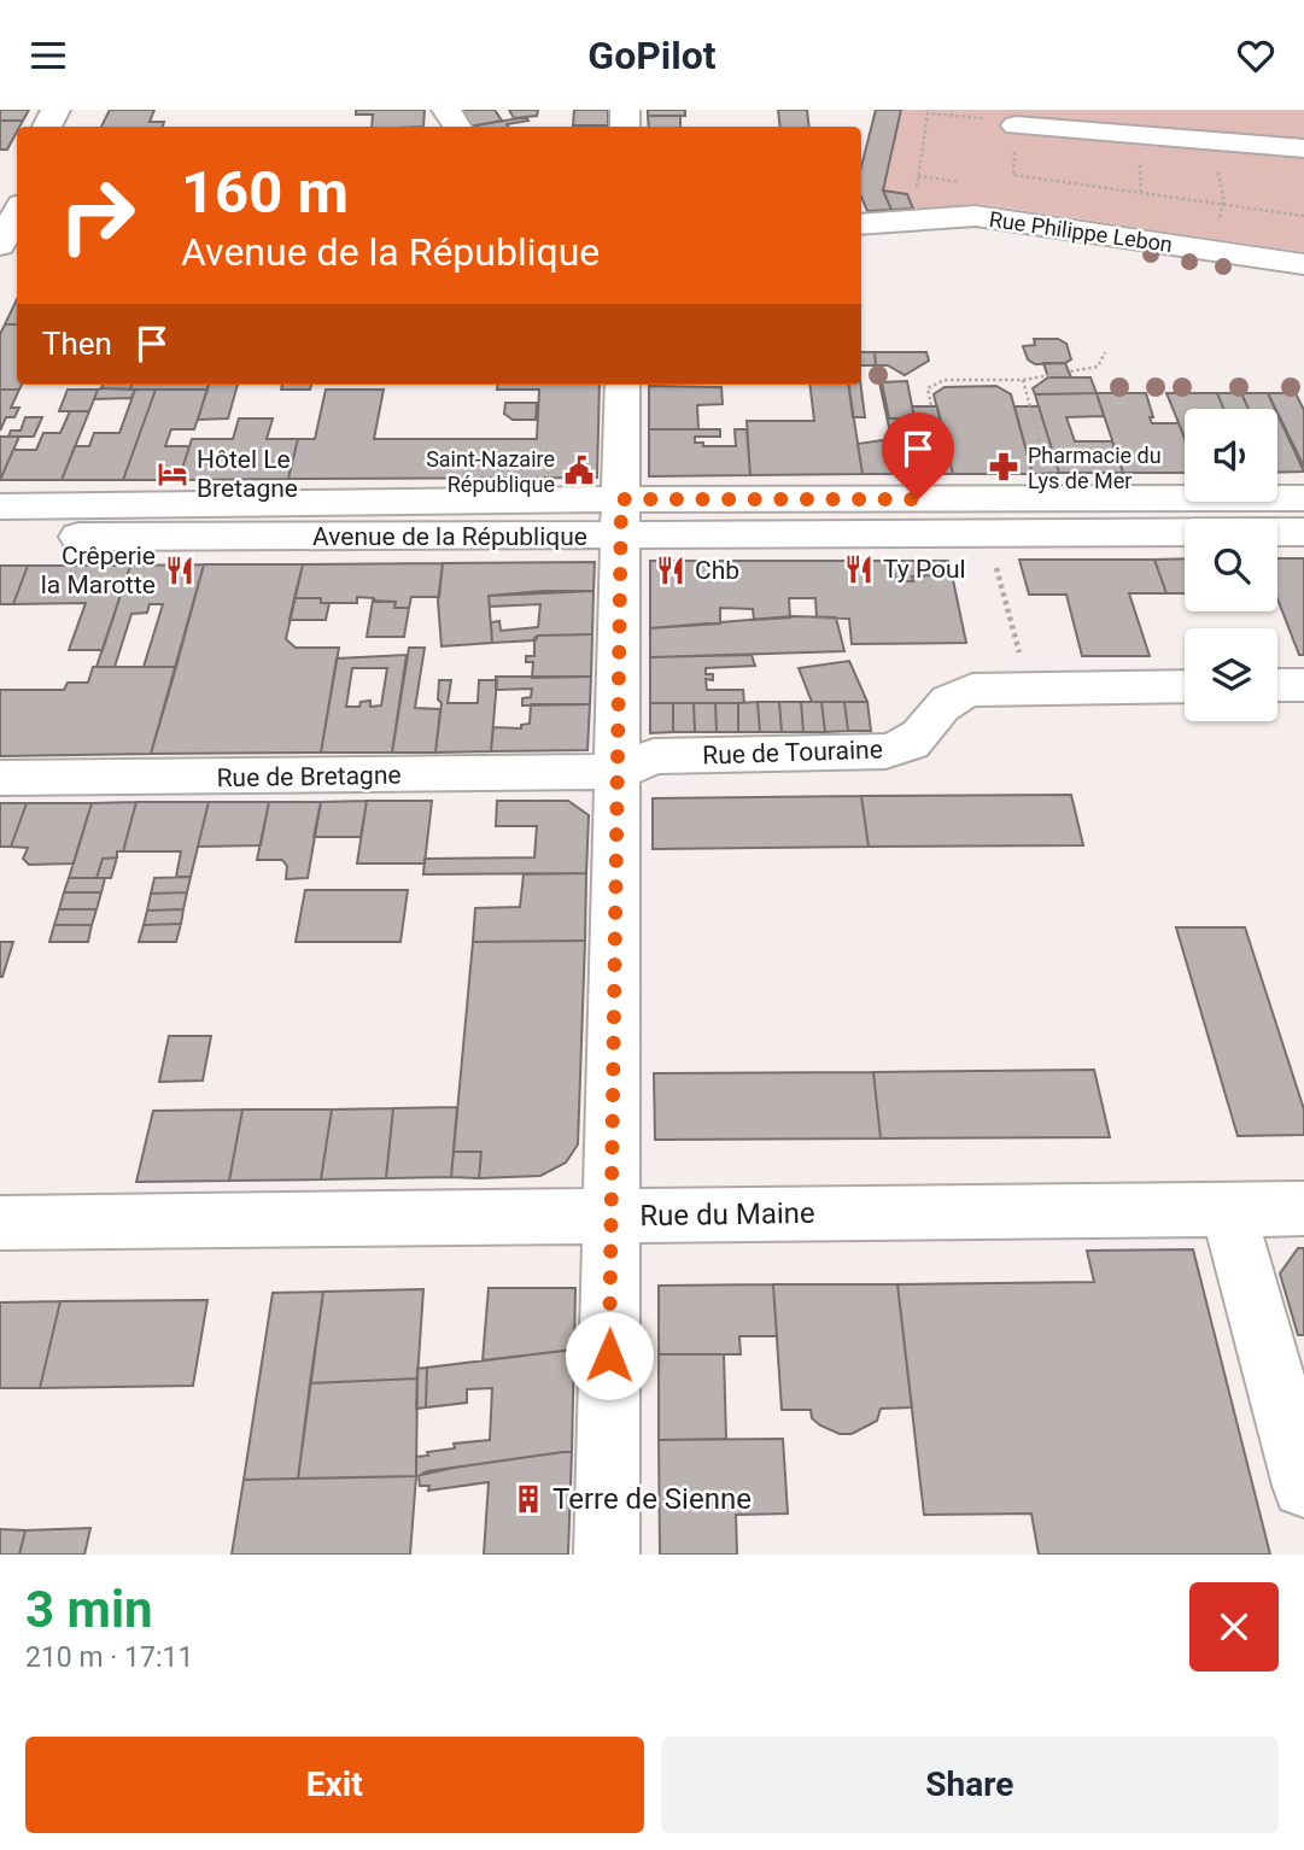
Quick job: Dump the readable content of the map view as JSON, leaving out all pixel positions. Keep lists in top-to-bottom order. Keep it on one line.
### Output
{"streets":{"street":["Rue Philippe Lebon","Avenue de la République","Rue de Touraine","Rue de Bretagne","Rue du Maine"]},"crossings":[["Rue de Touraine","Rue de Bretagne"]],"places":{"pharmacy":["Pharmacie du Lys de Mer"],"public building":["Saint-Nazaire République"],"hotel":["Hôtel Le Bretagne"],"restaurant":["Ty Poul","Crêperie la Marotte","Chb"],"building":["Terre de Sienne"]},"page":{"header":"GoPilot","turn":["160 m","Avenue de la République"],"then":"Then","heading":["3 min","210 m · 17:11"],"buttons":["Exit","Share"]}}
